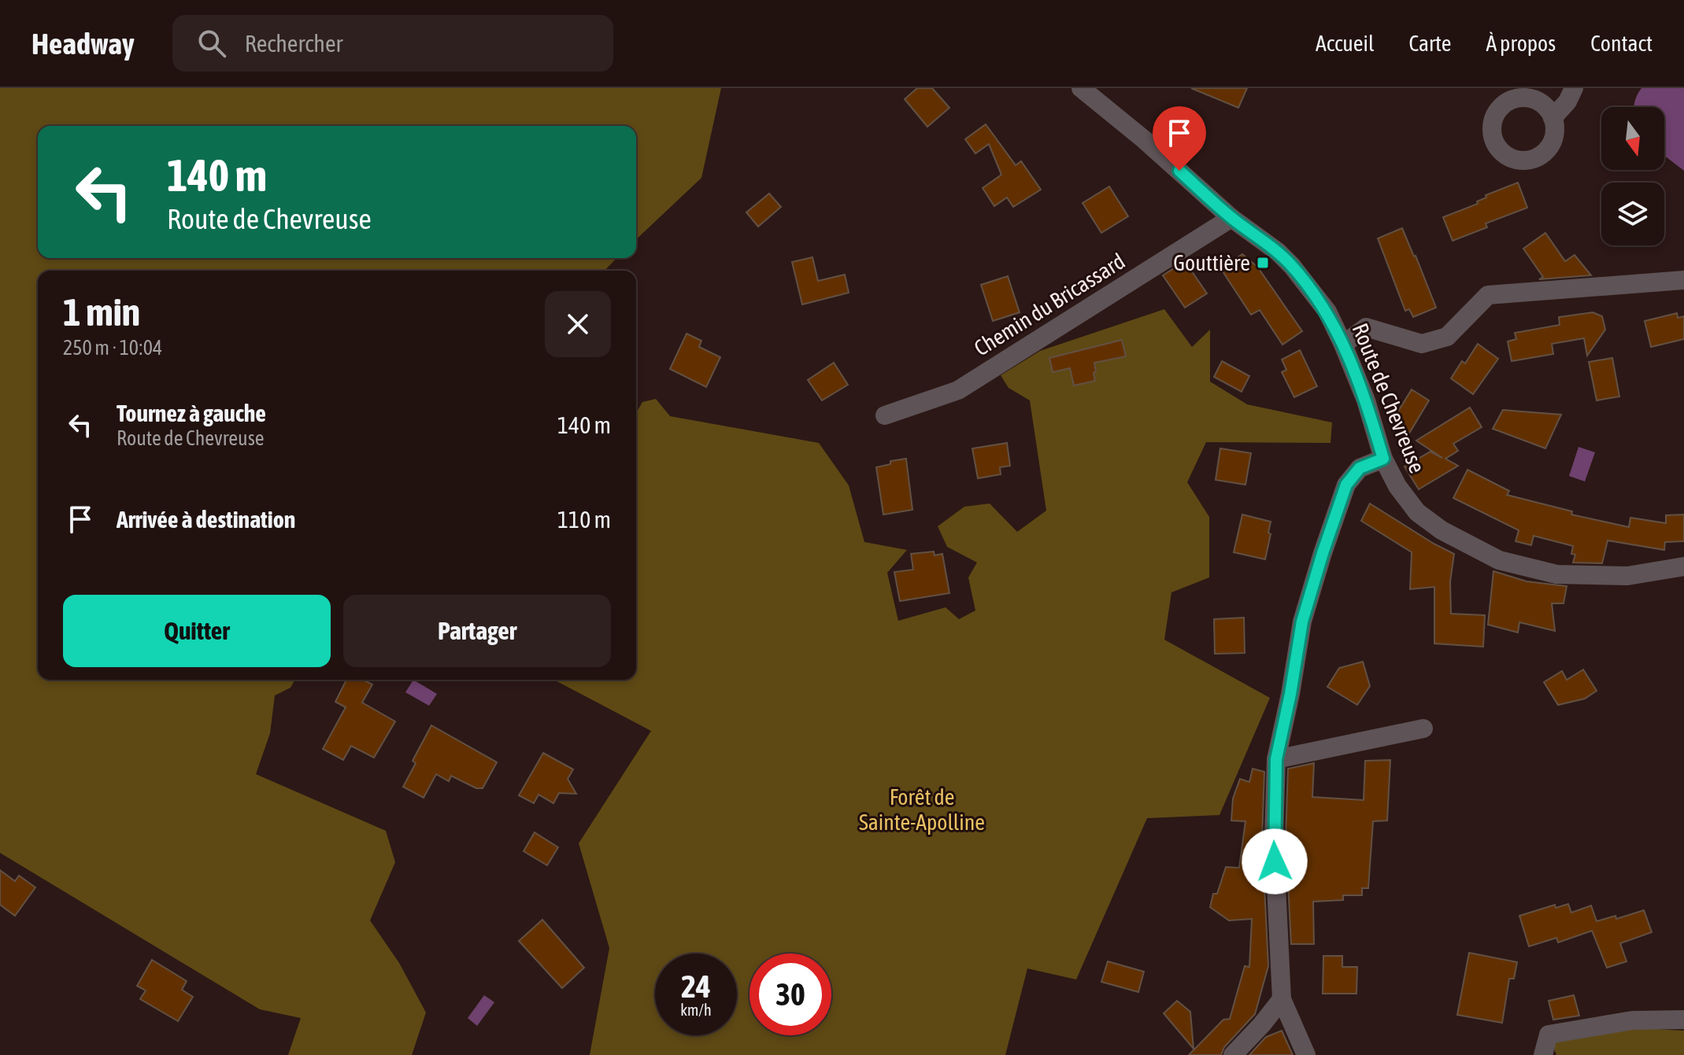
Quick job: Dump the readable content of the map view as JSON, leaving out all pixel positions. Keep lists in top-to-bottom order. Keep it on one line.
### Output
{"streets":{"street":["Chemin du Bricassard","Route de Chevreuse"]},"crossings":[["Chemin du Bricassard","Route de Chevreuse"]],"parks":["Forêt de Sainte-Apolline"],"places":{"transit":["Gouttière"]},"north":"bottom","page":{"header":"Headway","search":"Rechercher","nav":["Accueil","Carte","À propos","Contact"],"turn":["140 m","Route de Chevreuse"],"heading":["1 min","250 m · 10:04"],"list":[{"name":"Tournez à gauche","note":"Route de Chevreuse","value":"140 m"},{"name":"Arrivée à destination","value":"110 m"}],"buttons":["Quitter","Partager"],"speed":"24 km/h","limit":"30"}}
